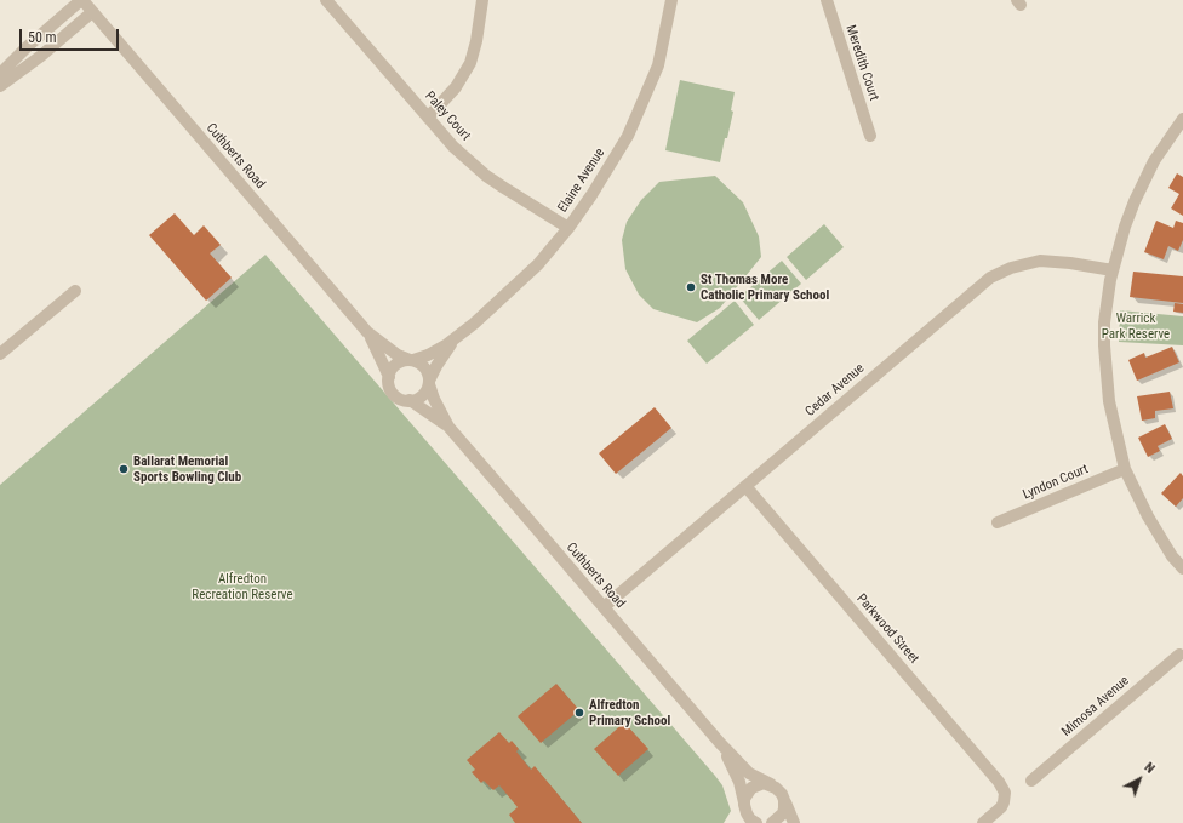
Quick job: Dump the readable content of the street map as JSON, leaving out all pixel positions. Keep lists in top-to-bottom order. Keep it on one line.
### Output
{"streets":{"street":["Meredith Court","Paley Court","Cuthberts Road","Elaine Avenue","Cedar Avenue","Lyndon Court","Parkwood Street","Mimosa Avenue"]},"crossings":[["Paley Court","Elaine Avenue"],["Cuthberts Road","Elaine Avenue"],["Cuthberts Road","Cedar Avenue"],["Cedar Avenue","Parkwood Street"]],"parks":["Warrick Park Reserve","Alfredton Recreation Reserve"],"places":["St Thomas More Catholic Primary School","Ballarat Memorial Sports Bowling Club","Alfredton Primary School"],"scale_bar":"50 m","north":"top right"}
